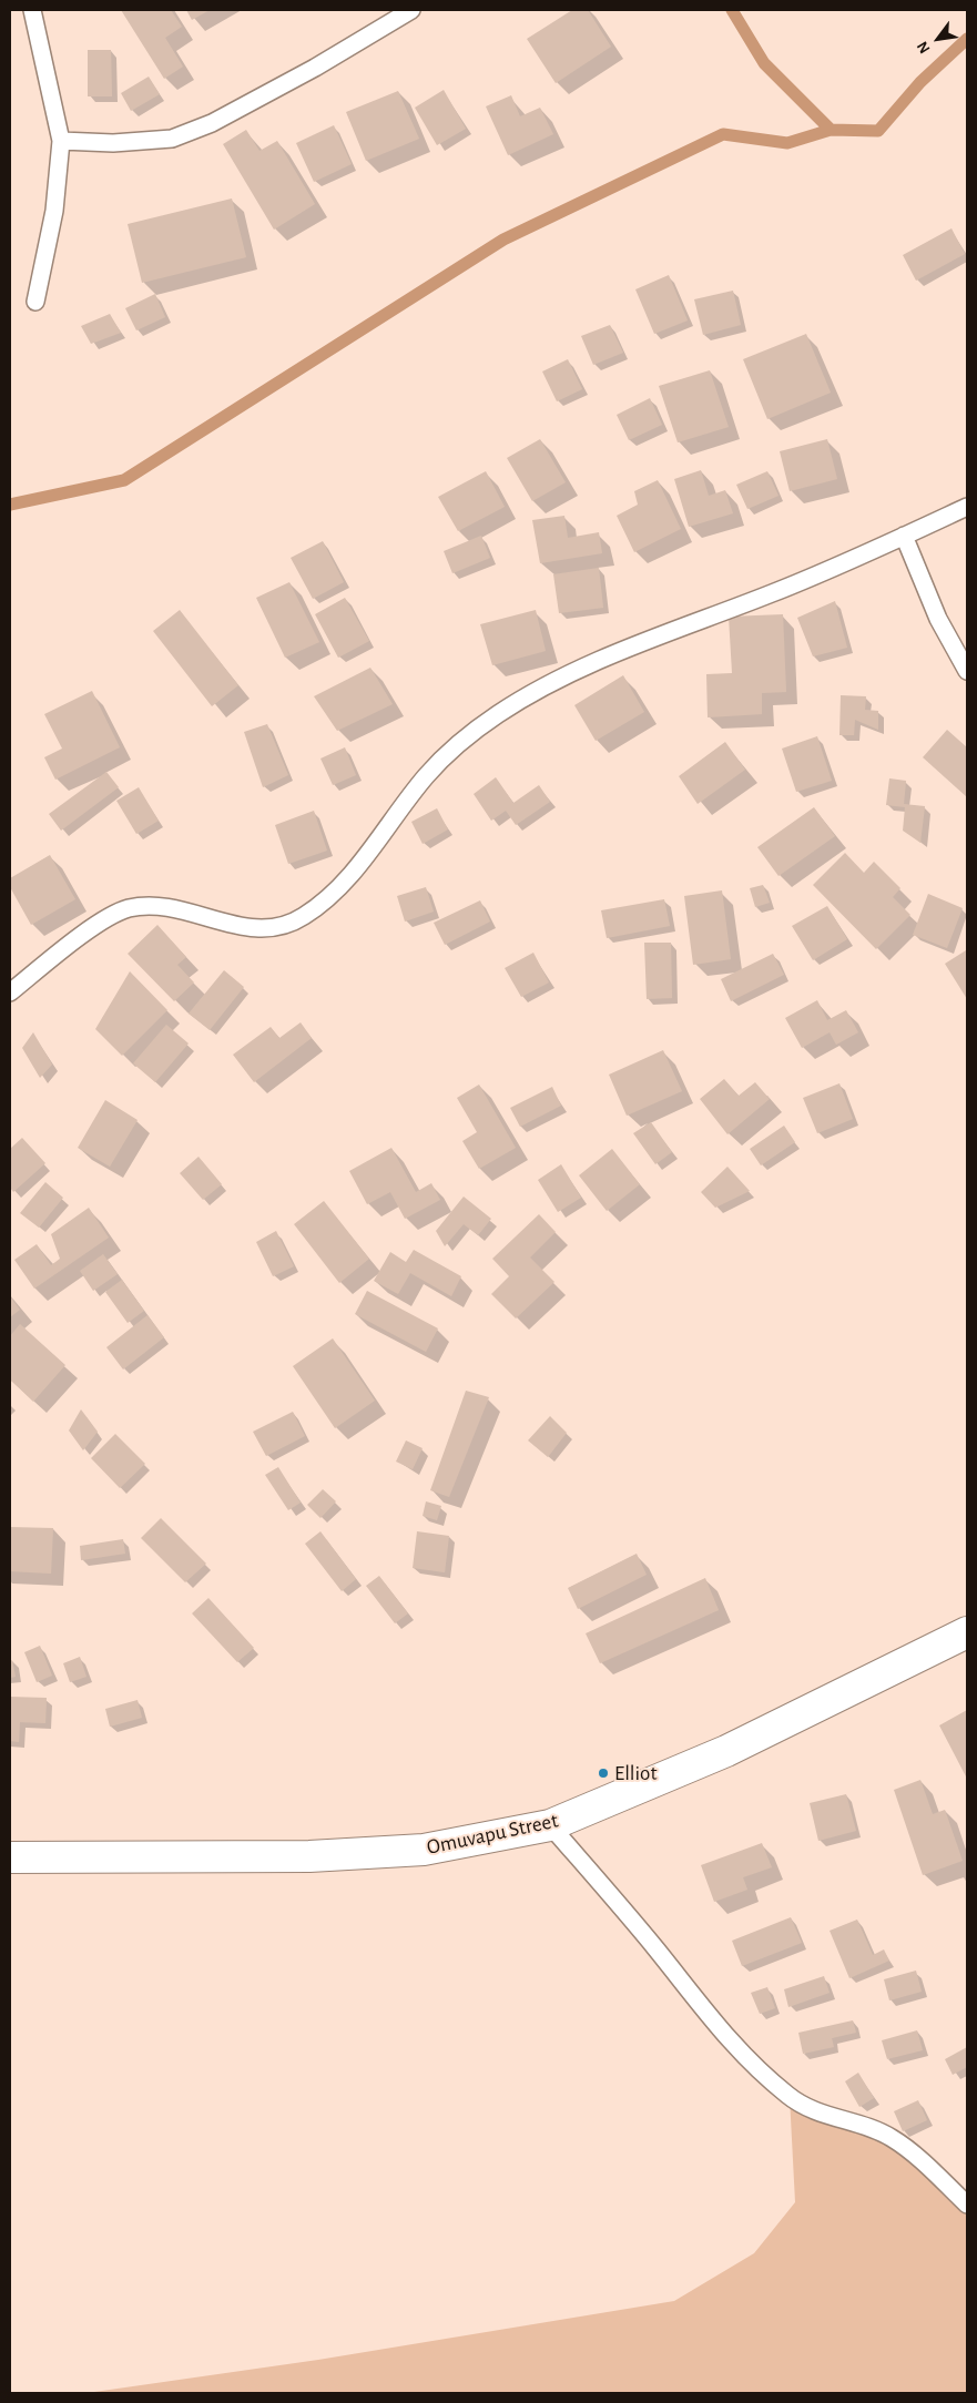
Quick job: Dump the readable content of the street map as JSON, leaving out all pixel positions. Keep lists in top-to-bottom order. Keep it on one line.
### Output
{"streets":{"street":["Omuvapu Street"]},"places":["Elliot"],"north":"bottom left"}
